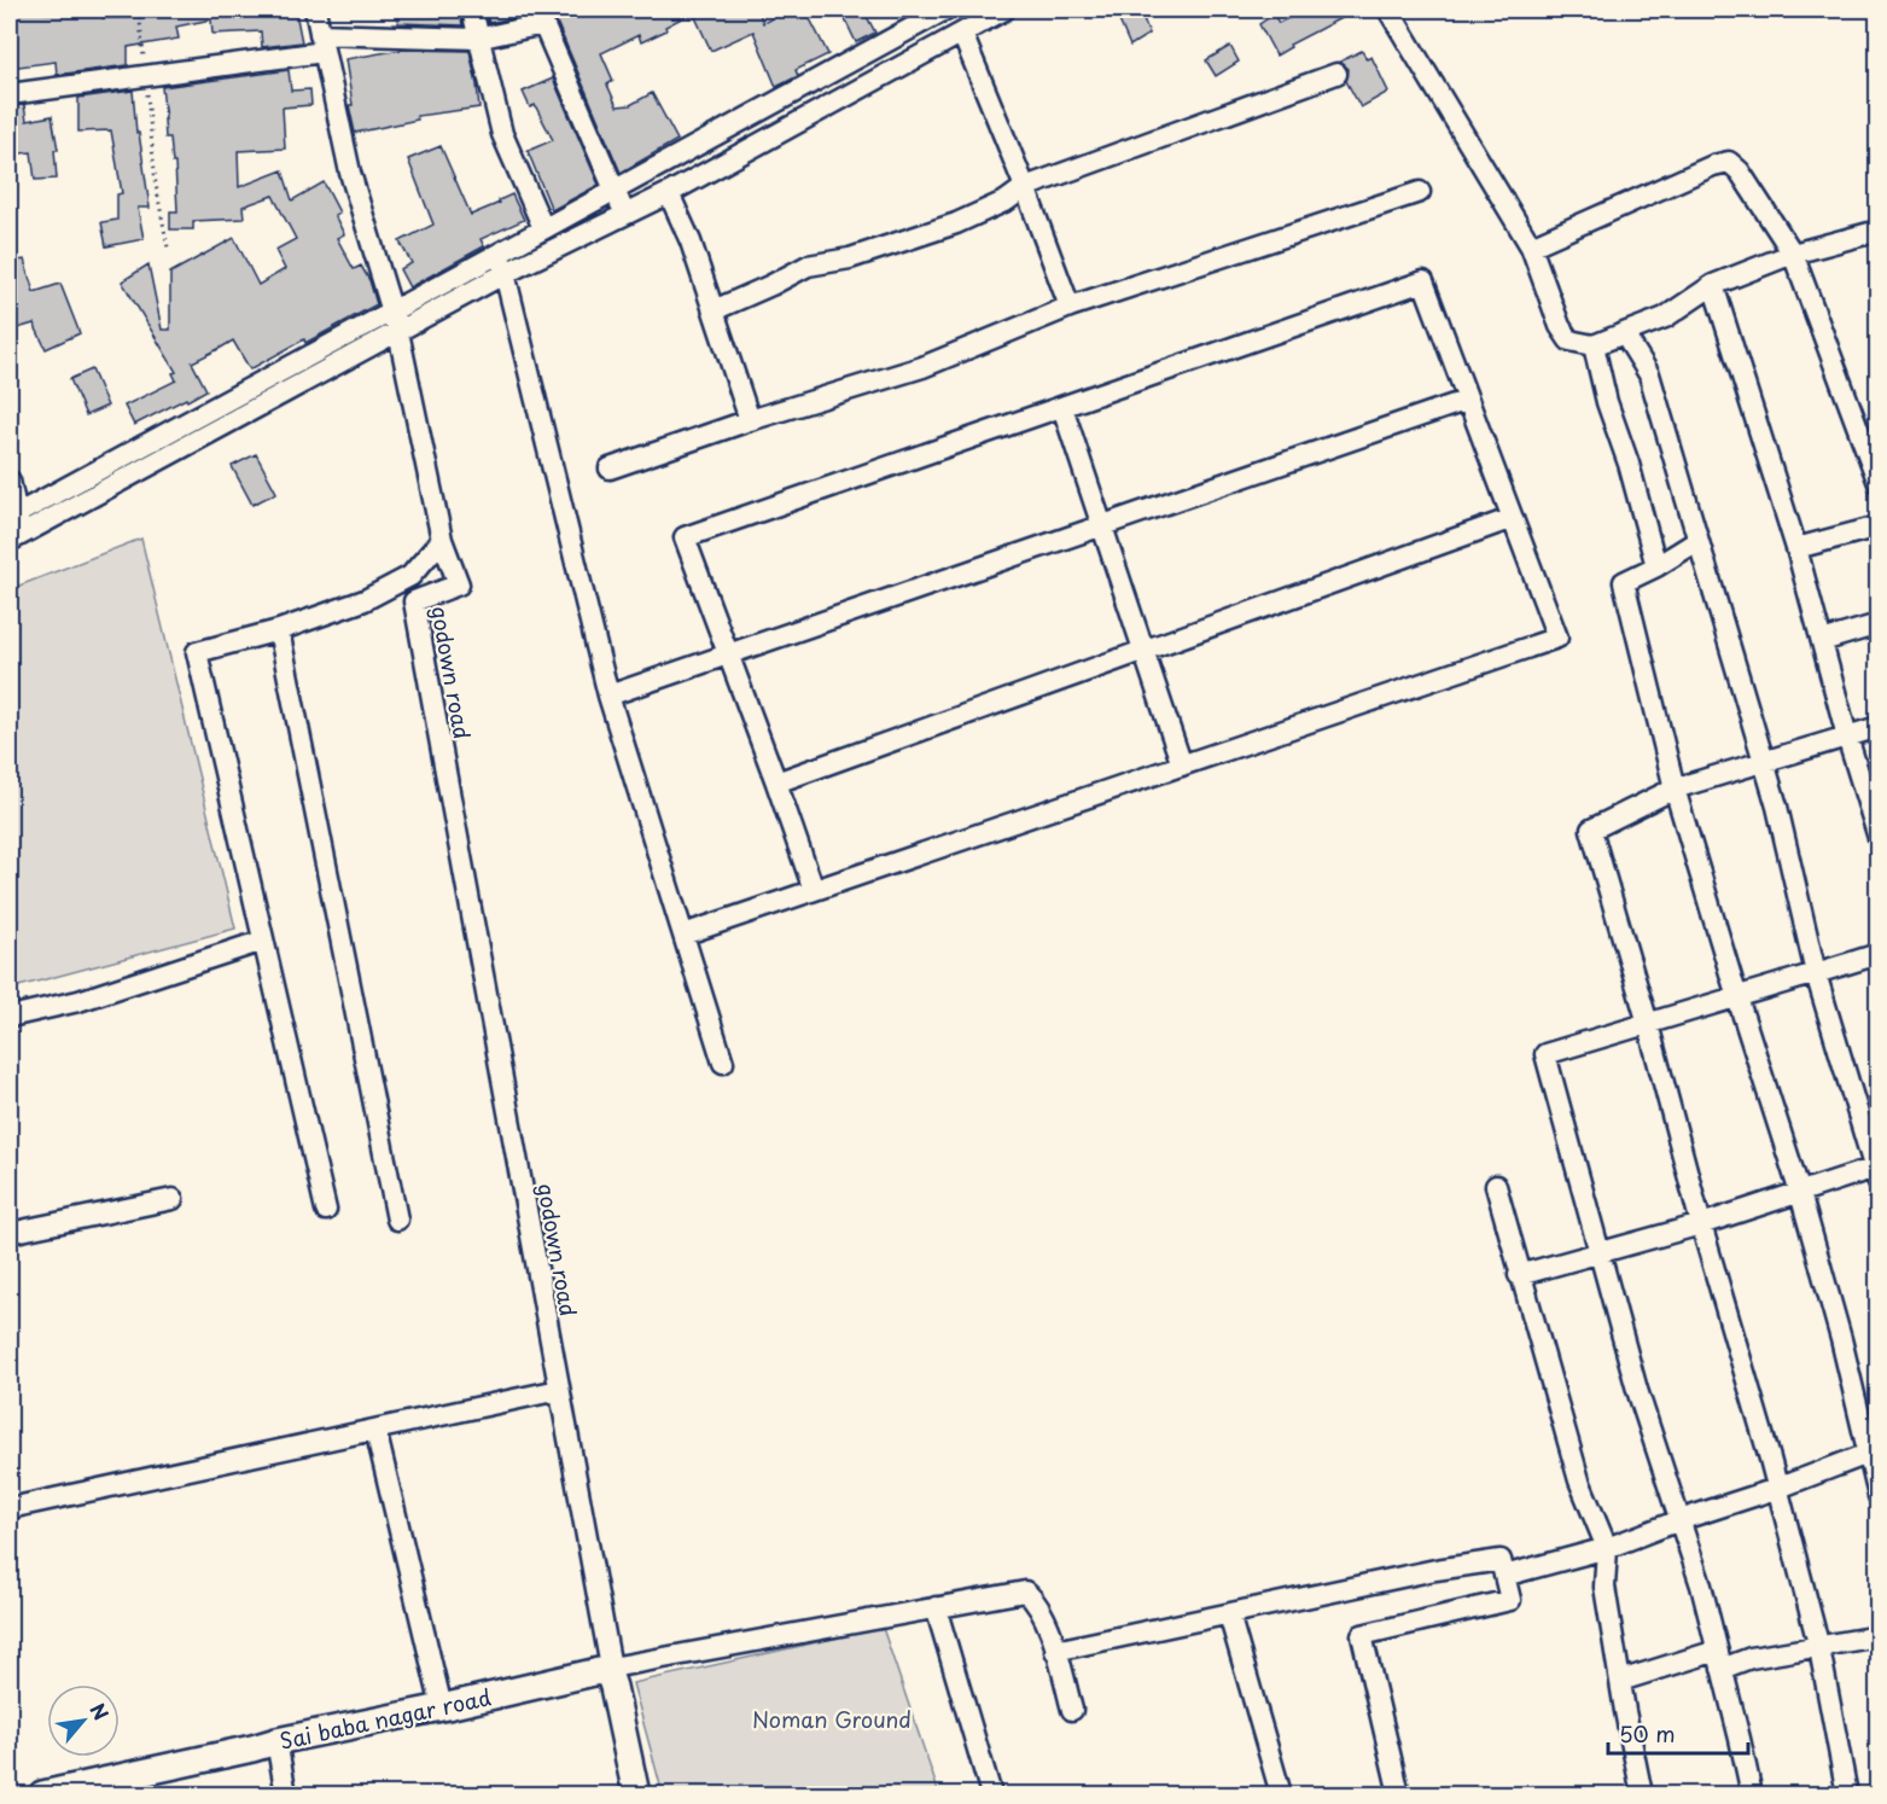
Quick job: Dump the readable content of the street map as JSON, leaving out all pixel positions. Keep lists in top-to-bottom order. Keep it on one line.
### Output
{"streets":{"main road":["Sai baba nagar road"],"street":["godown road"]},"crossings":[["godown road","Sai baba nagar road"]],"parks":["Noman Ground"],"scale_bar":"50 m","north":"top right"}
